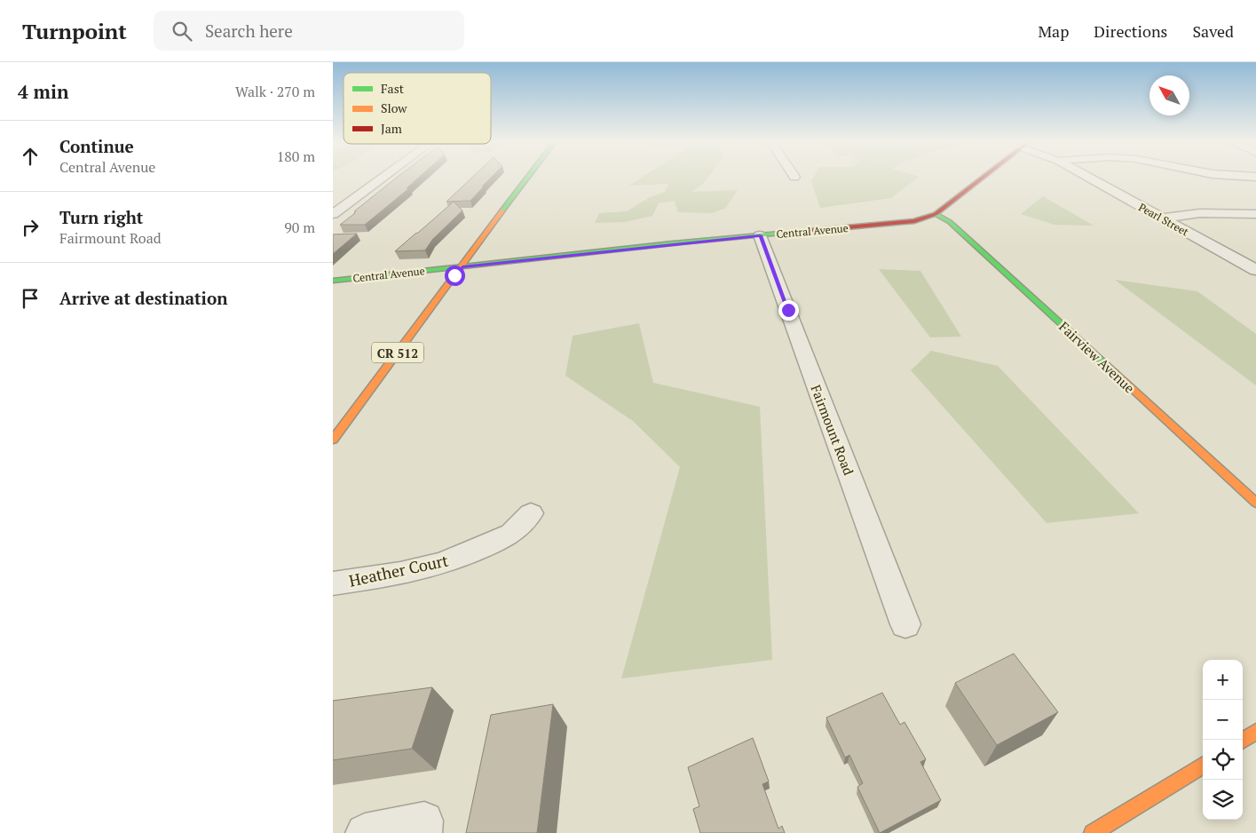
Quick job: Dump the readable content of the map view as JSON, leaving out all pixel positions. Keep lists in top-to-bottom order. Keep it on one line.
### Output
{"streets":{"street":["Pearl Street","Central Avenue","CR 512","Fairview Avenue","Fairmount Road","Heather Court"]},"crossings":[["Central Avenue","CR 512"],["Central Avenue","Fairview Avenue"],["Central Avenue","Fairmount Road"]],"legend":["Fast","Slow","Jam"],"north":"top left","page":{"header":"Turnpoint","search":"Search here","nav":["Map","Directions","Saved"],"heading":["4 min","Walk · 270 m"],"list":[["Continue","Central Avenue","180 m"],["Turn right","Fairmount Road","90 m"],"Arrive at destination"],"map_buttons":["+","−"]}}
